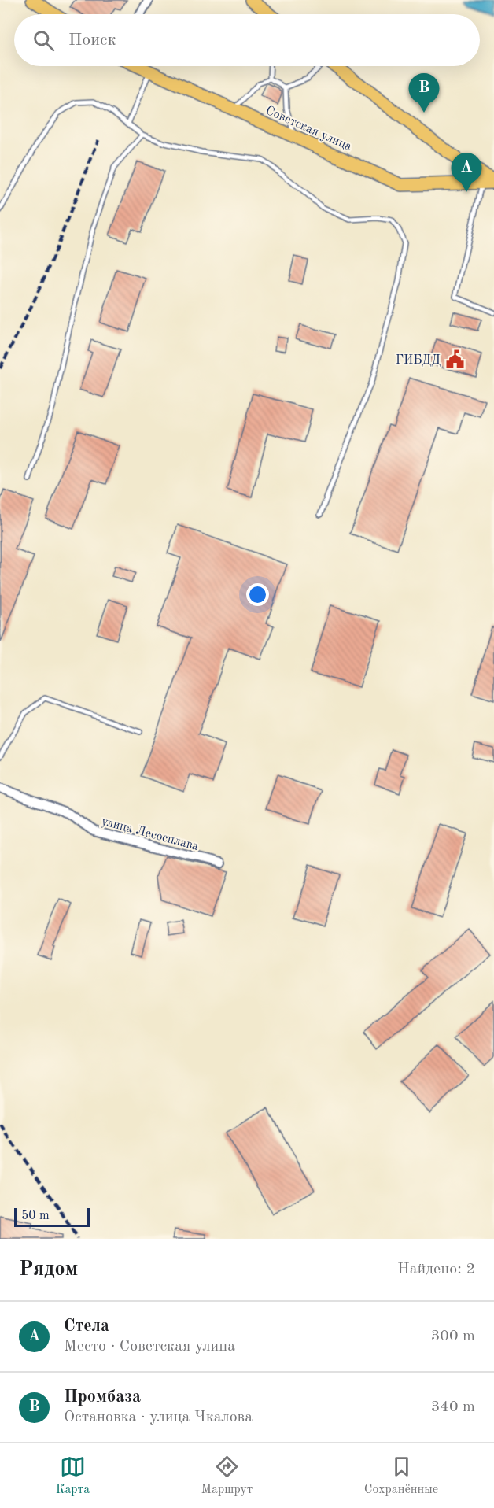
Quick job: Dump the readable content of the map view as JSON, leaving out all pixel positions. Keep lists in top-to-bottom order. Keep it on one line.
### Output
{"streets":{"main road":["Советская улица"],"street":["улица Лесосплава"]},"places":{"public building":["ГИБДД"]},"scale_bar":"50 m","page":{"search":"Поиск","pins":["B","A"],"scale":"50 m","heading":["Рядом","Найдено: 2"],"list":[{"mark":"A","name":"Стела","note":"Место · Советская улица","value":"300 m"},{"mark":"B","name":"Промбаза","note":"Остановка · улица Чкалова","value":"340 m"}],"nav":["Карта","Маршрут","Сохранённые"]}}
